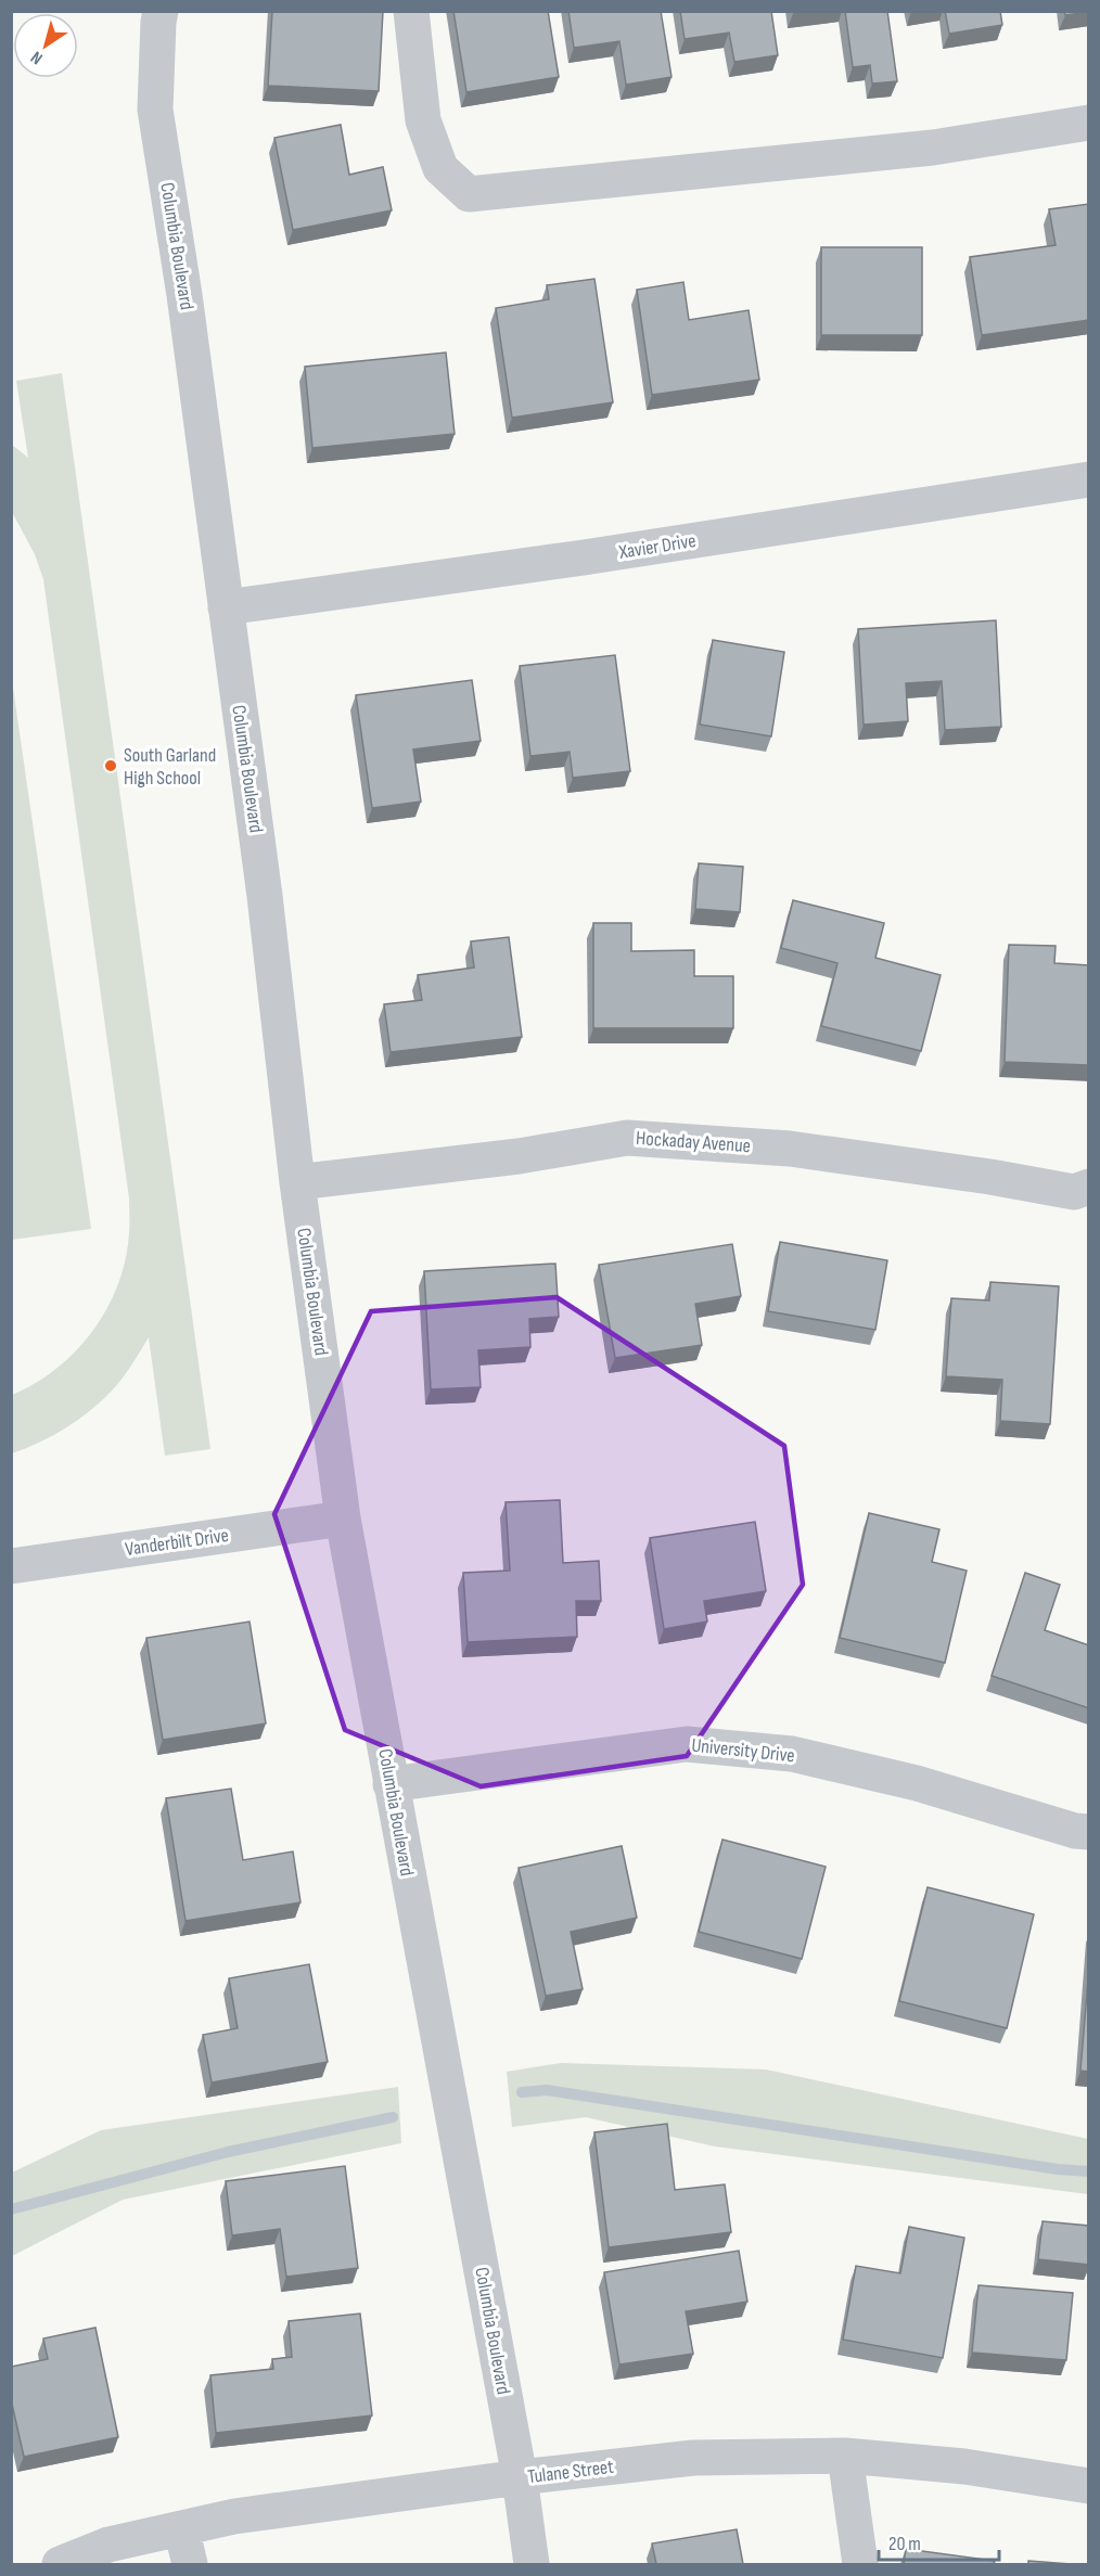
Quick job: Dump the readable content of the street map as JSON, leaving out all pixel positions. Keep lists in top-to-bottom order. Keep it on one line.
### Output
{"streets":{"street":["Columbia Boulevard","Xavier Drive","Hockaday Avenue","Vanderbilt Drive","University Drive","Tulane Street"]},"crossings":[["Columbia Boulevard","Xavier Drive"],["Columbia Boulevard","Hockaday Avenue"],["Columbia Boulevard","Vanderbilt Drive"],["Columbia Boulevard","University Drive"],["Columbia Boulevard","Tulane Street"]],"places":["South Garland High School"],"scale_bar":"20 m","north":"bottom left"}
